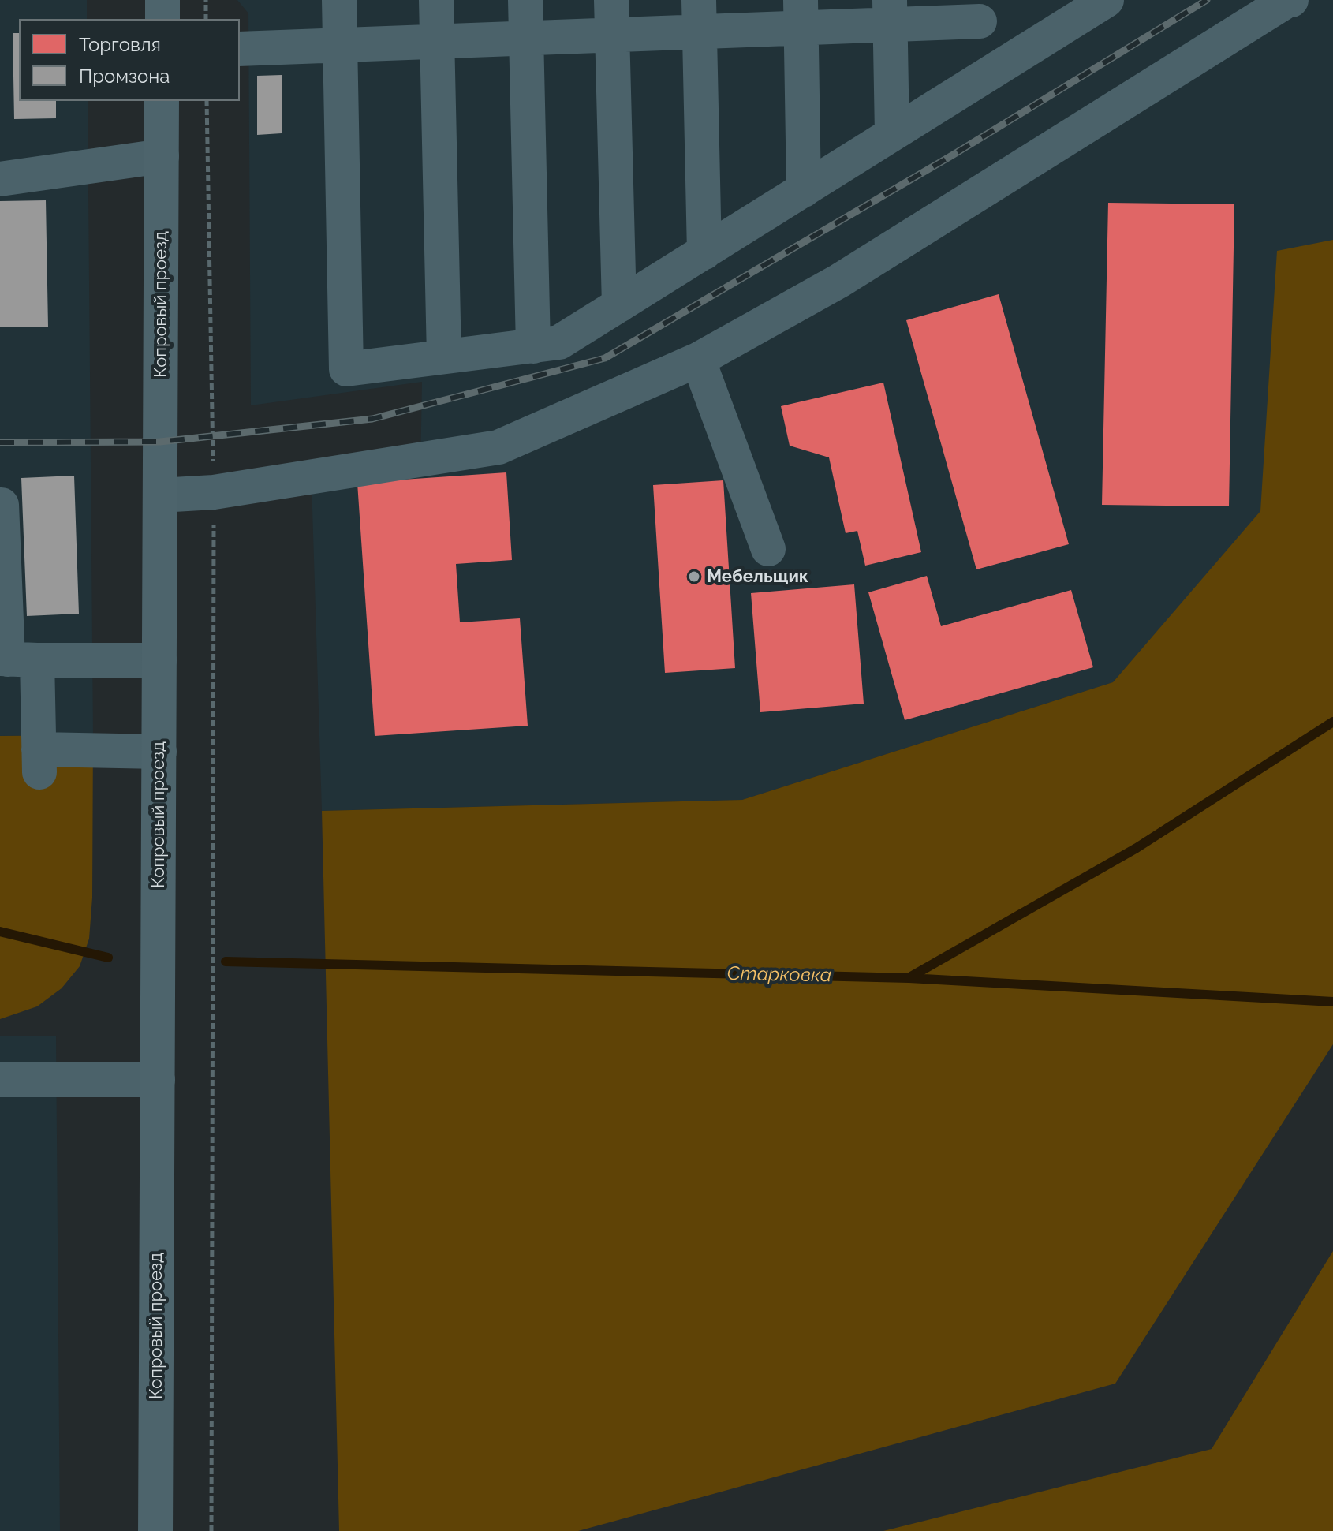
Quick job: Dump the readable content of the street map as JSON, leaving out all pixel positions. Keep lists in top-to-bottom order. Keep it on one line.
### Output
{"streets":{"main road":["Копровый проезд"]},"water":["Старковка"],"places":["Мебельщик"],"legend":["Торговля","Промзона"]}
